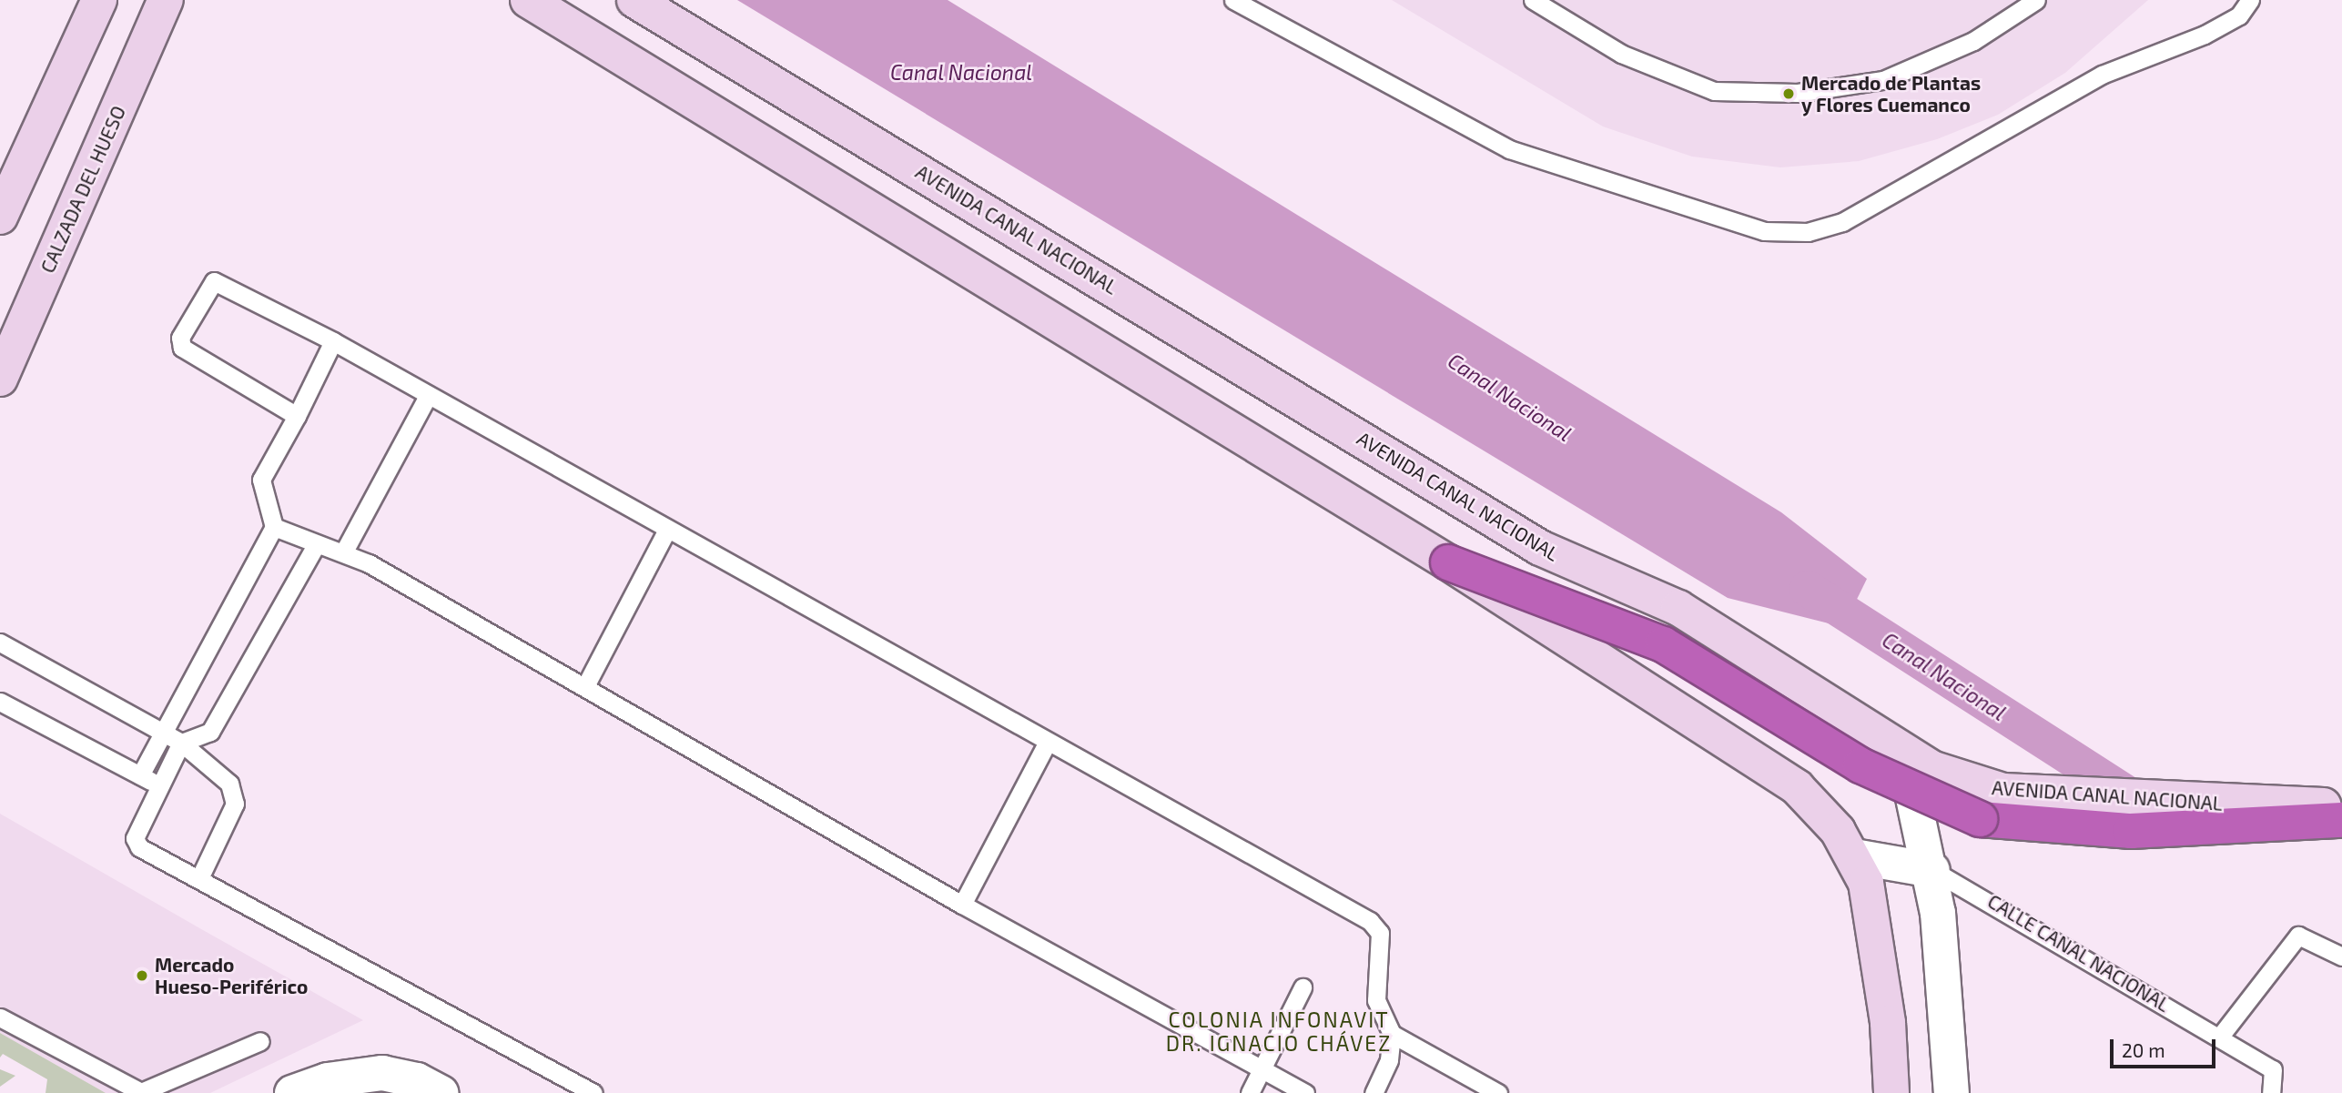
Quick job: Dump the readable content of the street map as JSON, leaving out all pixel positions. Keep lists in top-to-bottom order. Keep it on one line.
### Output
{"streets":{"main road":["CALZADA DEL HUESO","AVENIDA CANAL NACIONAL"],"street":["CALLE CANAL NACIONAL"]},"districts":["COLONIA INFONAVIT DR. IGNACIO CHÁVEZ"],"water":["Canal Nacional"],"places":["Mercado de Plantas y Flores Cuemanco","Mercado Hueso-Periférico"],"scale_bar":"20 m"}
